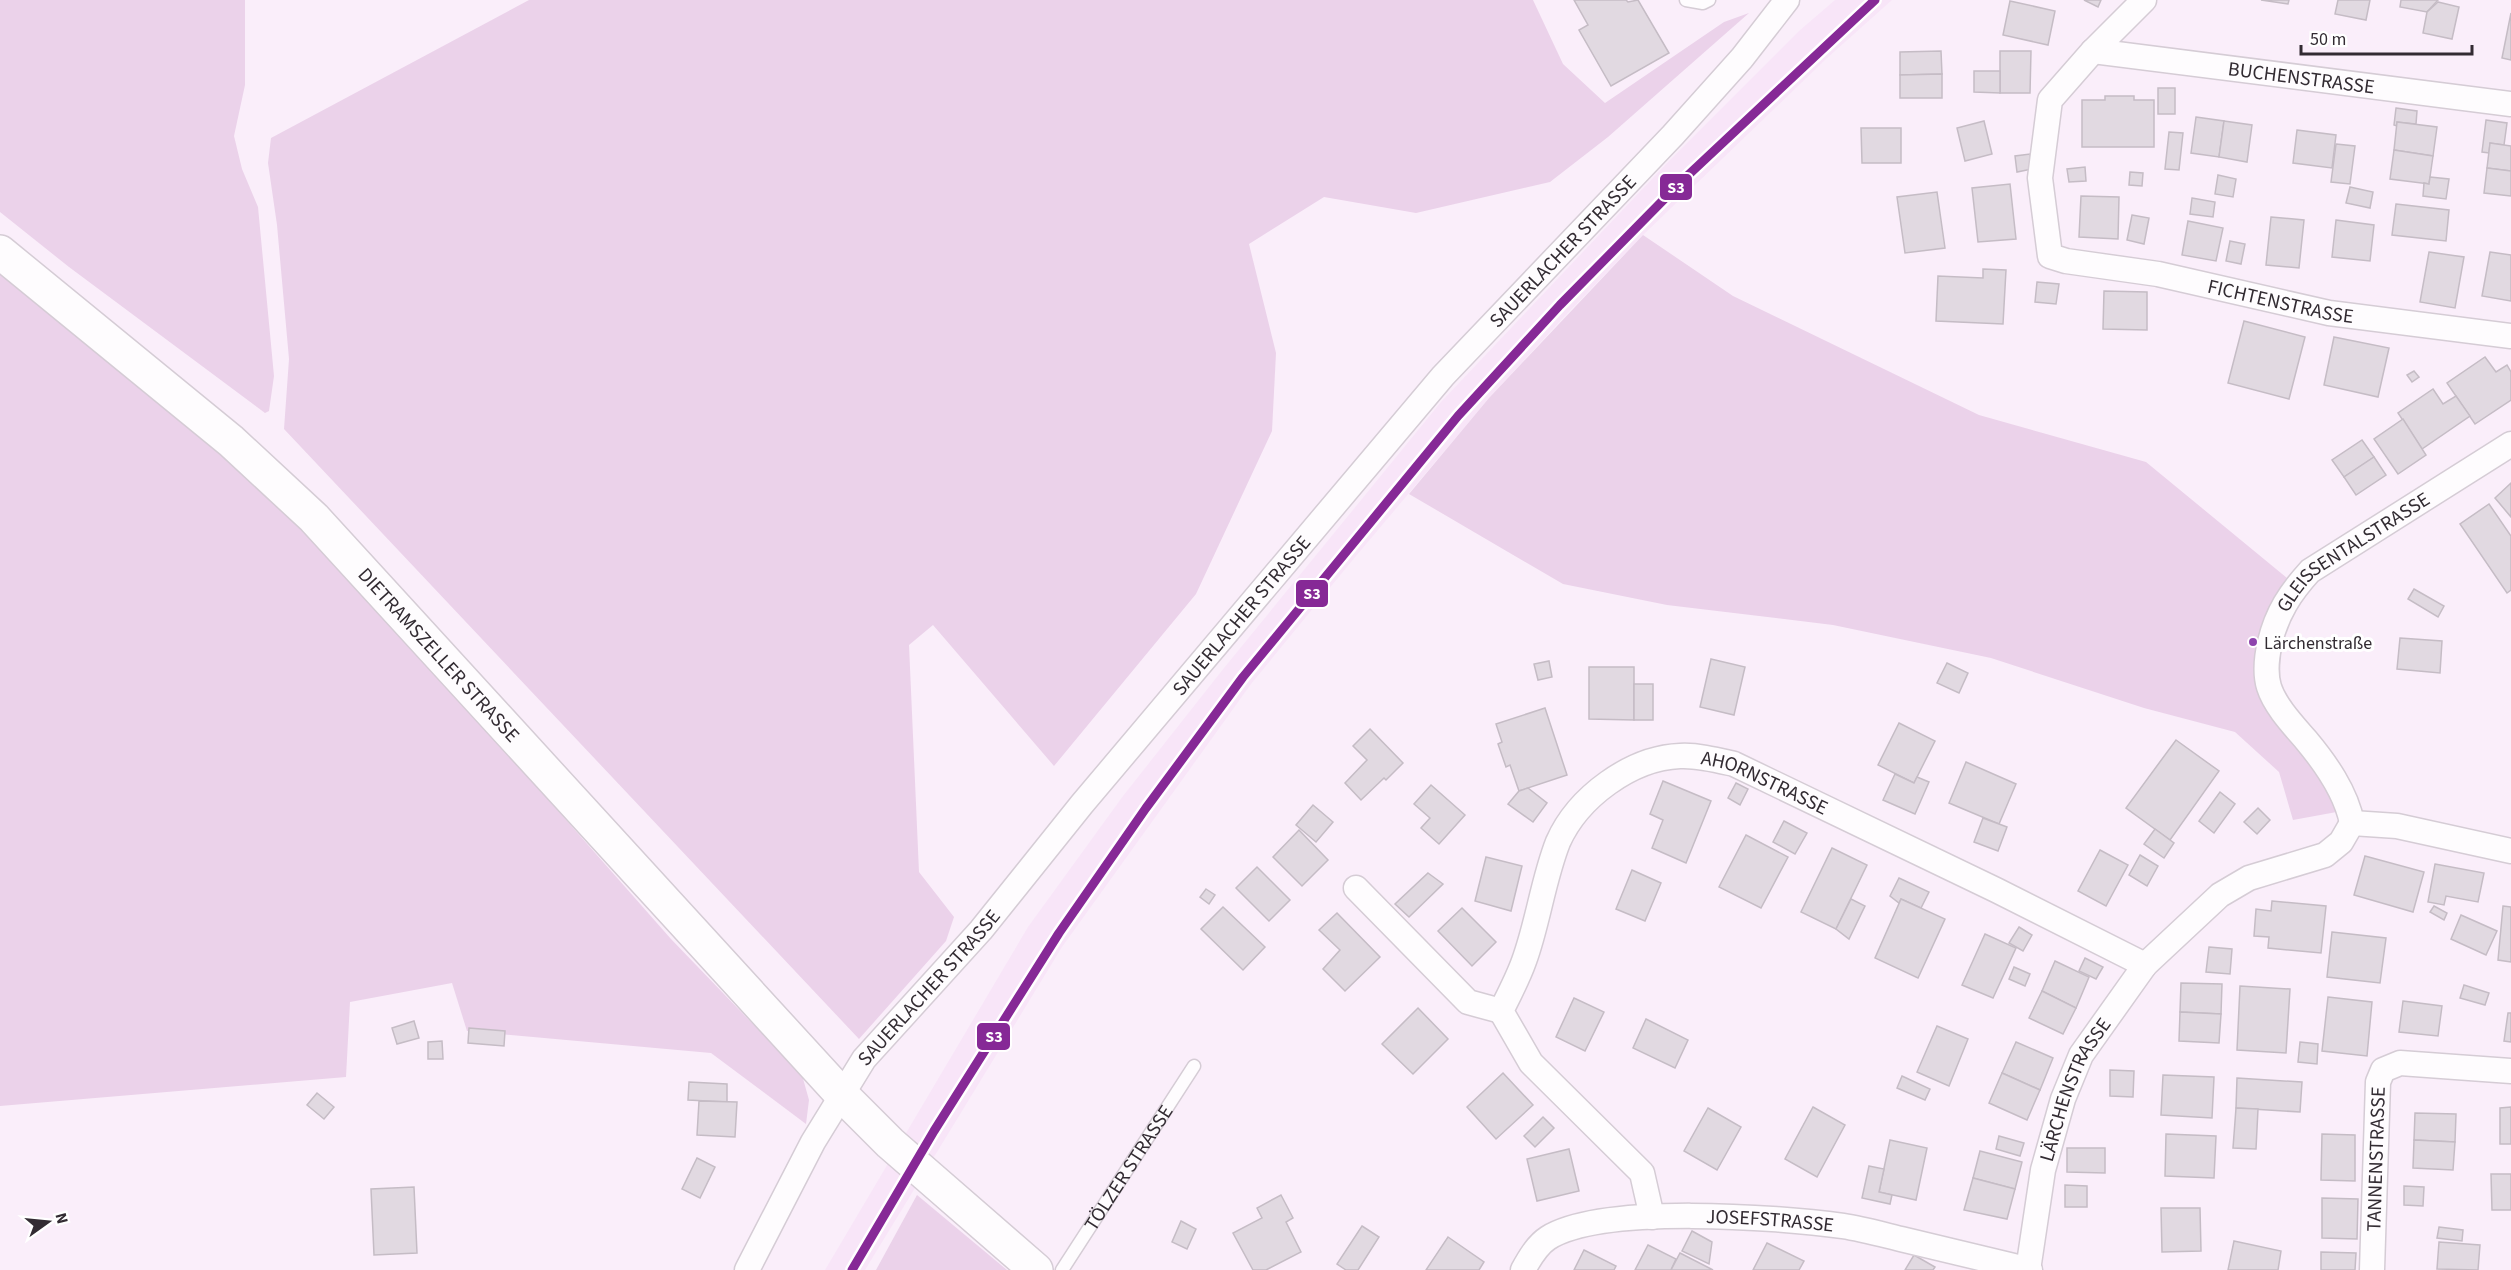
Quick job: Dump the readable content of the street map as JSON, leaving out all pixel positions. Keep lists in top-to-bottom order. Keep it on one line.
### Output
{"streets":{"main road":["DIETRAMSZELLER STRASSE"],"street":["BUCHENSTRASSE","SAUERLACHER STRASSE","FICHTENSTRASSE","GLEISSENTALSTRASSE","AHORNSTRASSE","LÄRCHENSTRASSE","TANNENSTRASSE","JOSEFSTRASSE"],"lane":["TÖLZER STRASSE"]},"crossings":[["BUCHENSTRASSE","FICHTENSTRASSE"],["SAUERLACHER STRASSE","DIETRAMSZELLER STRASSE"],["GLEISSENTALSTRASSE","LÄRCHENSTRASSE"],["AHORNSTRASSE","LÄRCHENSTRASSE"],["LÄRCHENSTRASSE","JOSEFSTRASSE"]],"places":["Lärchenstraße"],"lines":["transit line S3"],"scale_bar":"50 m","north":"right"}
